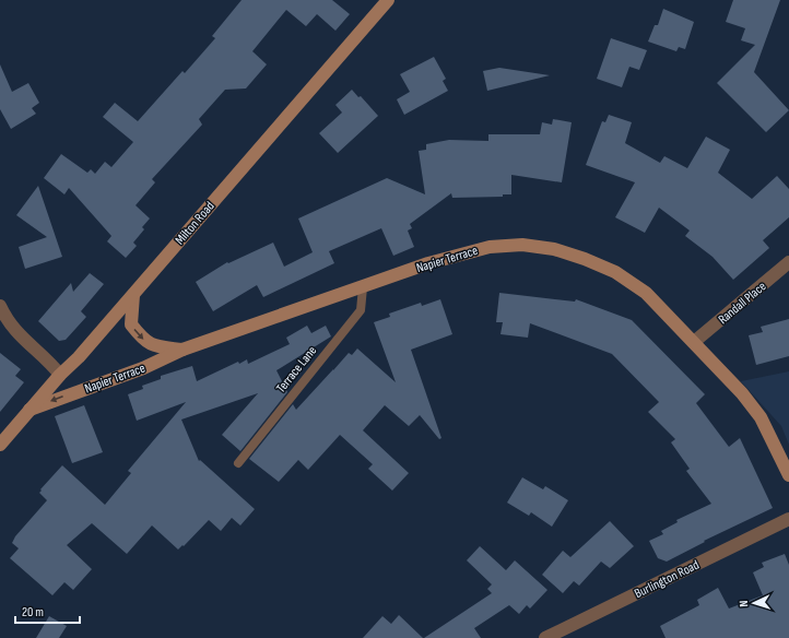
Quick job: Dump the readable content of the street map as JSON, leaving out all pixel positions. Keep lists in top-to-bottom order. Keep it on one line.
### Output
{"streets":{"street":["Milton Road","Napier Terrace","Randall Place","Burlington Road"],"lane":["Terrace Lane"]},"crossings":[["Milton Road","Napier Terrace"],["Napier Terrace","Randall Place"],["Napier Terrace","Terrace Lane"]],"scale_bar":"20 m","north":"left"}
